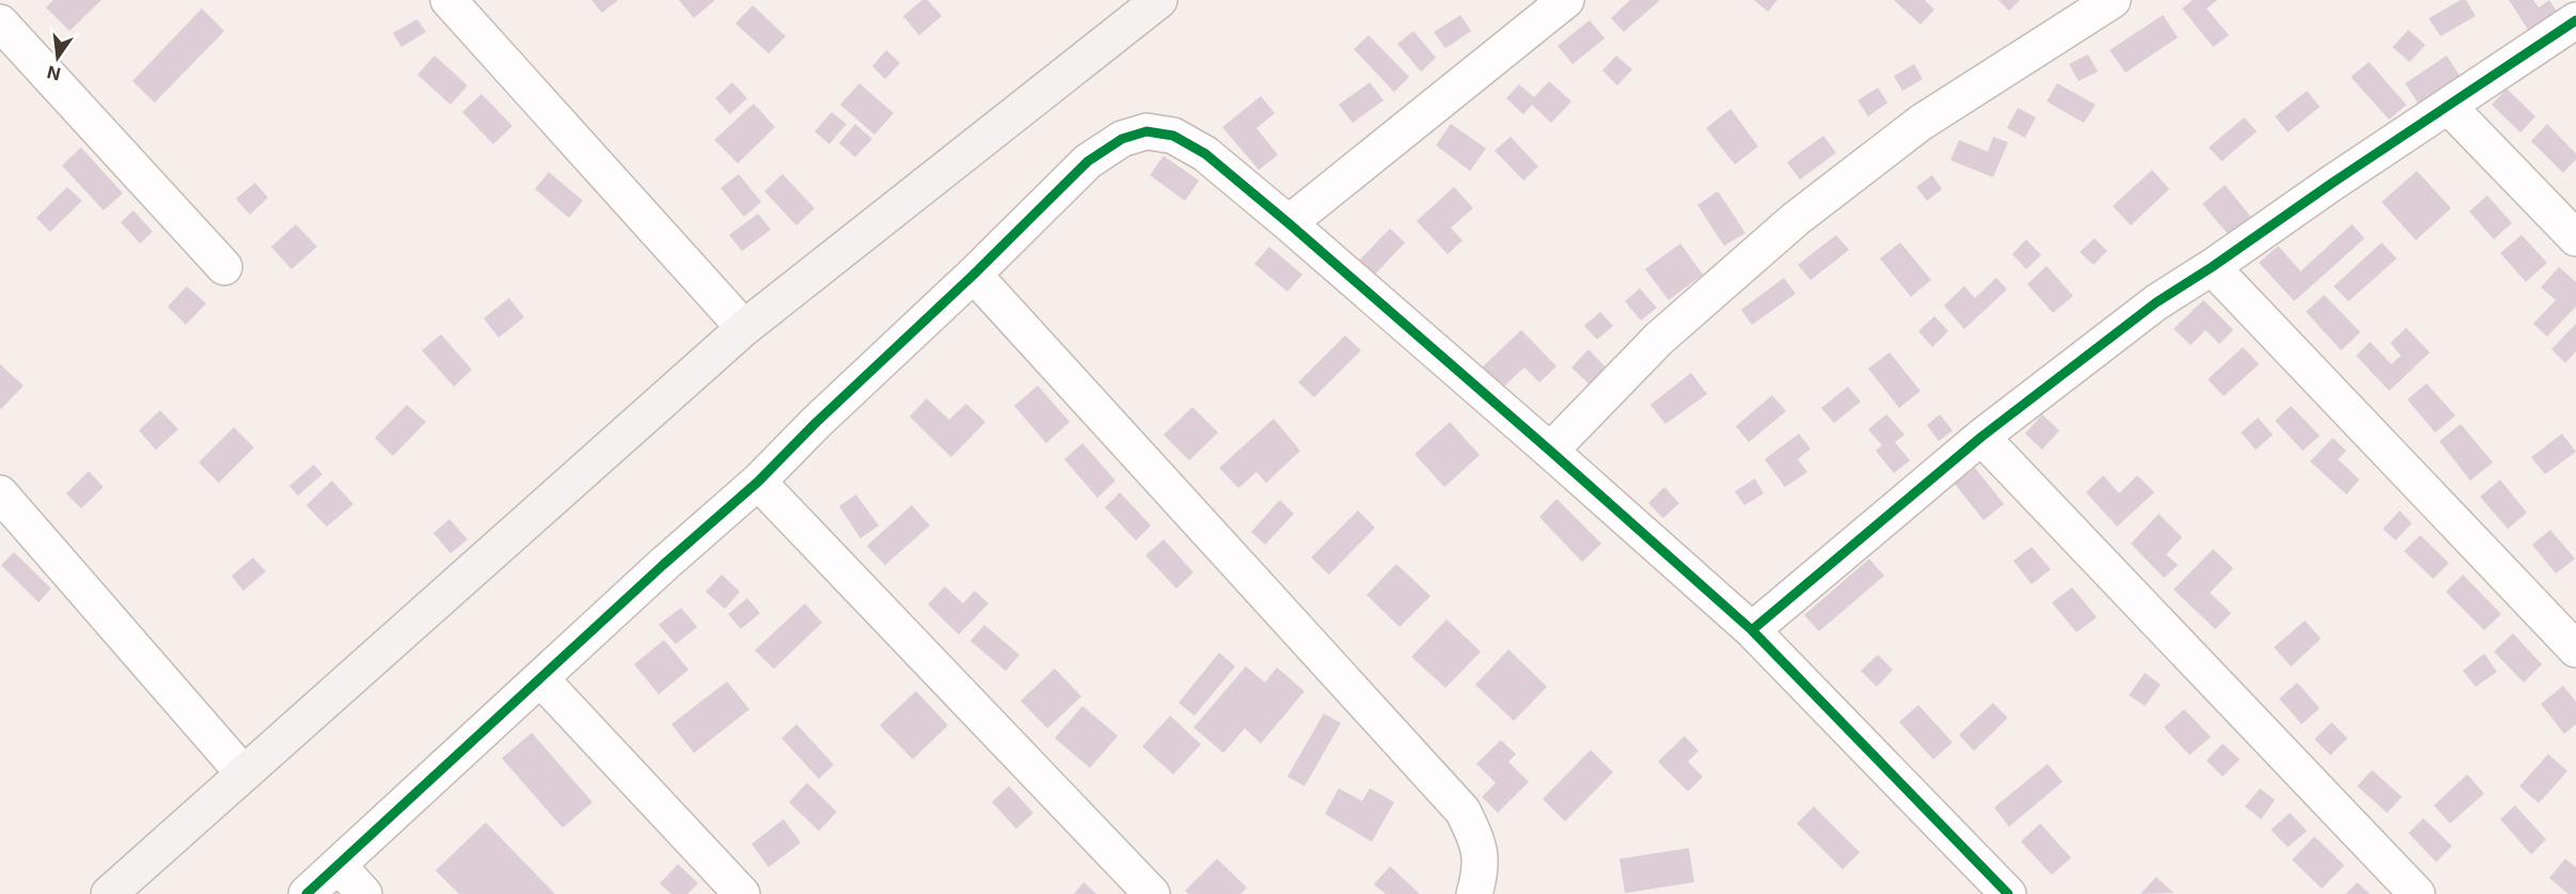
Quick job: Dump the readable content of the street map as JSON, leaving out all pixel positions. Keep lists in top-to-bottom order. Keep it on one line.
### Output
{"north":"bottom"}
